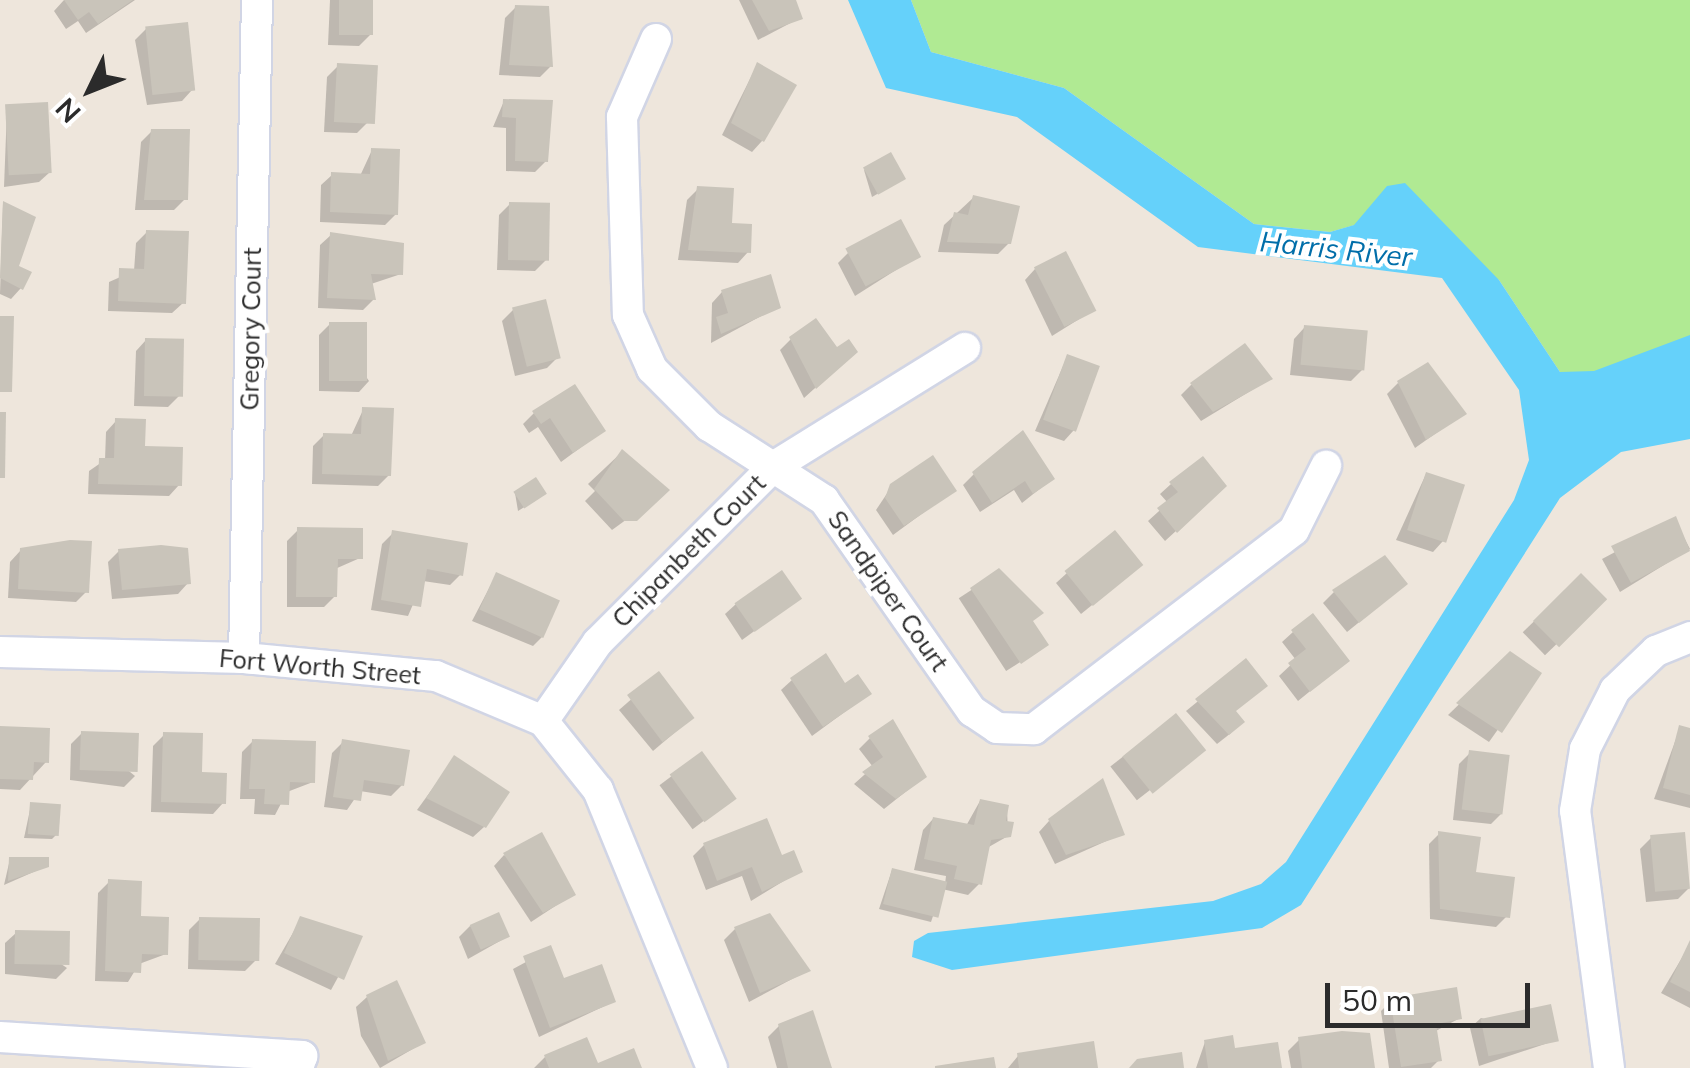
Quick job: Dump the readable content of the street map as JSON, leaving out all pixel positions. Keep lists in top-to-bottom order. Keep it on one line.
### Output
{"streets":{"street":["Gregory Court","Chipanbeth Court","Sandpiper Court","Fort Worth Street"]},"crossings":[["Gregory Court","Fort Worth Street"],["Chipanbeth Court","Sandpiper Court"],["Chipanbeth Court","Fort Worth Street"]],"water":["Harris River"],"scale_bar":"50 m","north":"bottom left"}
